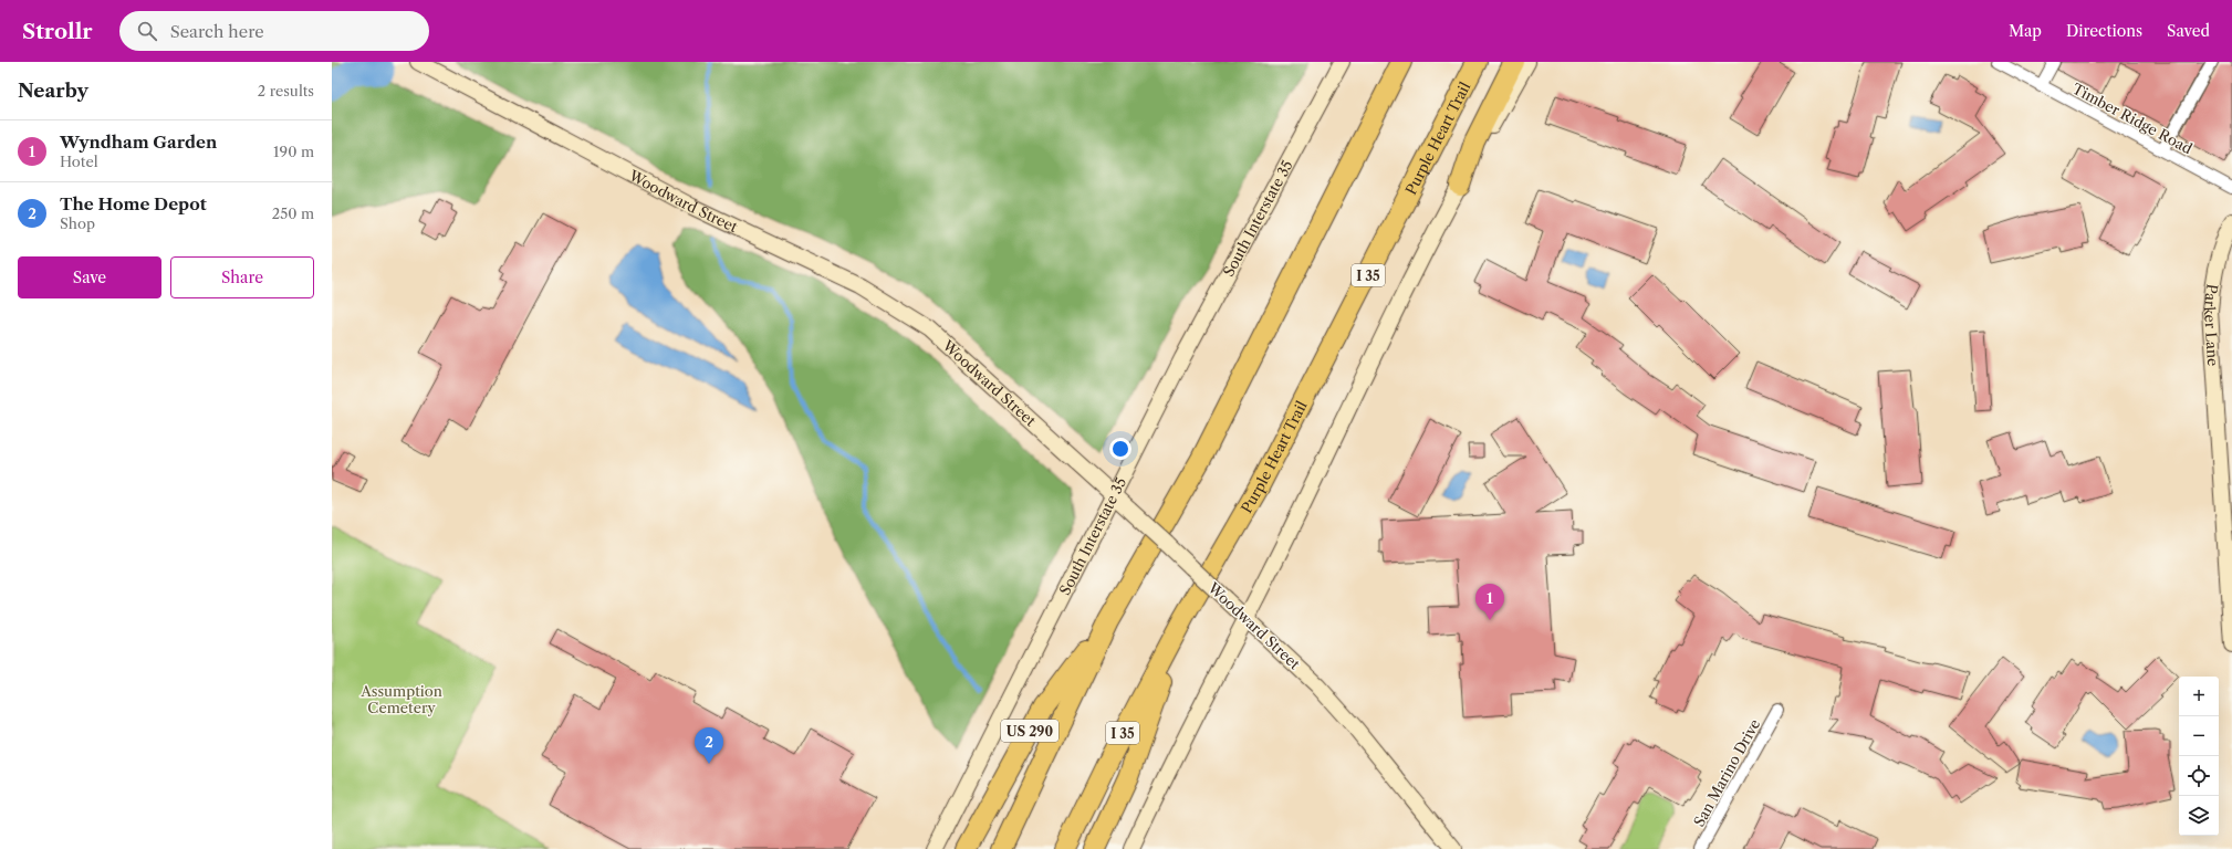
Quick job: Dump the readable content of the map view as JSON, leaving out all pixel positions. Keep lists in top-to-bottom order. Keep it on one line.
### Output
{"streets":{"highway":["Purple Heart Trail","I 35","US 290"],"main road":["Woodward Street","South Interstate 35","Parker Lane"],"street":["Timber Ridge Road","San Marino Drive"]},"crossings":[["Woodward Street","South Interstate 35"]],"parks":["Assumption Cemetery"],"page":{"header":"Strollr","search":"Search here","nav":["Map","Directions","Saved"],"heading":["Nearby","2 results"],"list":[{"mark":"1","name":"Wyndham Garden","note":"Hotel","value":"190 m"},{"mark":"2","name":"The Home Depot","note":"Shop","value":"250 m"}],"buttons":["Save","Share"],"pins":["1","2"],"map_buttons":["+","−"]}}
